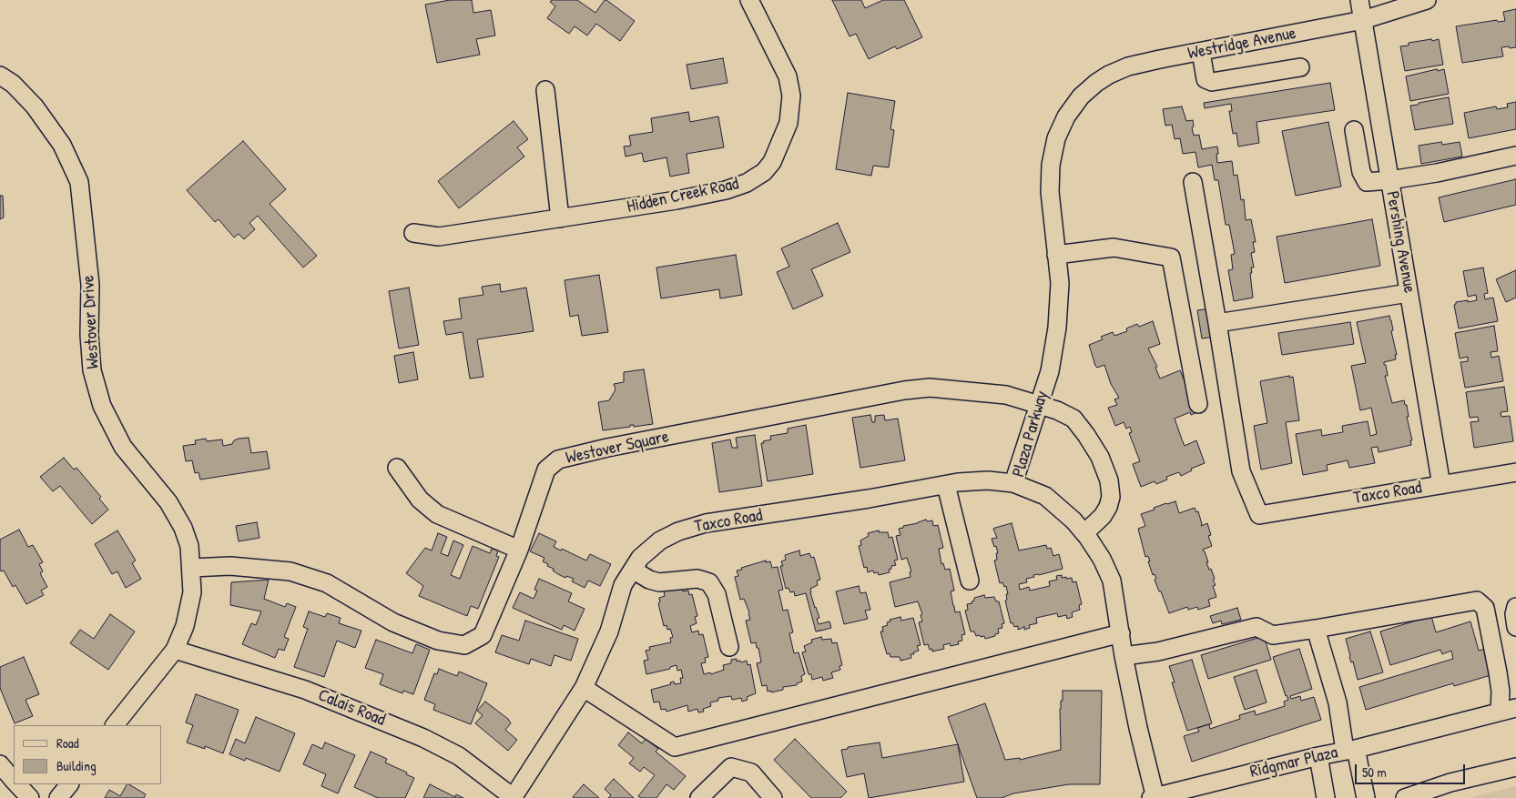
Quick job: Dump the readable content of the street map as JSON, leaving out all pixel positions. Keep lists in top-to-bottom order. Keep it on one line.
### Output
{"streets":{"street":["Westridge Avenue","Hidden Creek Road","Pershing Avenue","Westover Drive","Plaza Parkway","Westover Square","Taxco Road","Calais Road","Ridgmar Plaza"]},"crossings":[["Westridge Avenue","Pershing Avenue"],["Westridge Avenue","Plaza Parkway"],["Pershing Avenue","Taxco Road"],["Westover Drive","Westover Square"],["Westover Drive","Calais Road"],["Plaza Parkway","Westover Square"],["Plaza Parkway","Taxco Road"],["Plaza Parkway","Ridgmar Plaza"],["Taxco Road","Calais Road"]],"legend":["Road","Building"],"scale_bar":"50 m"}
